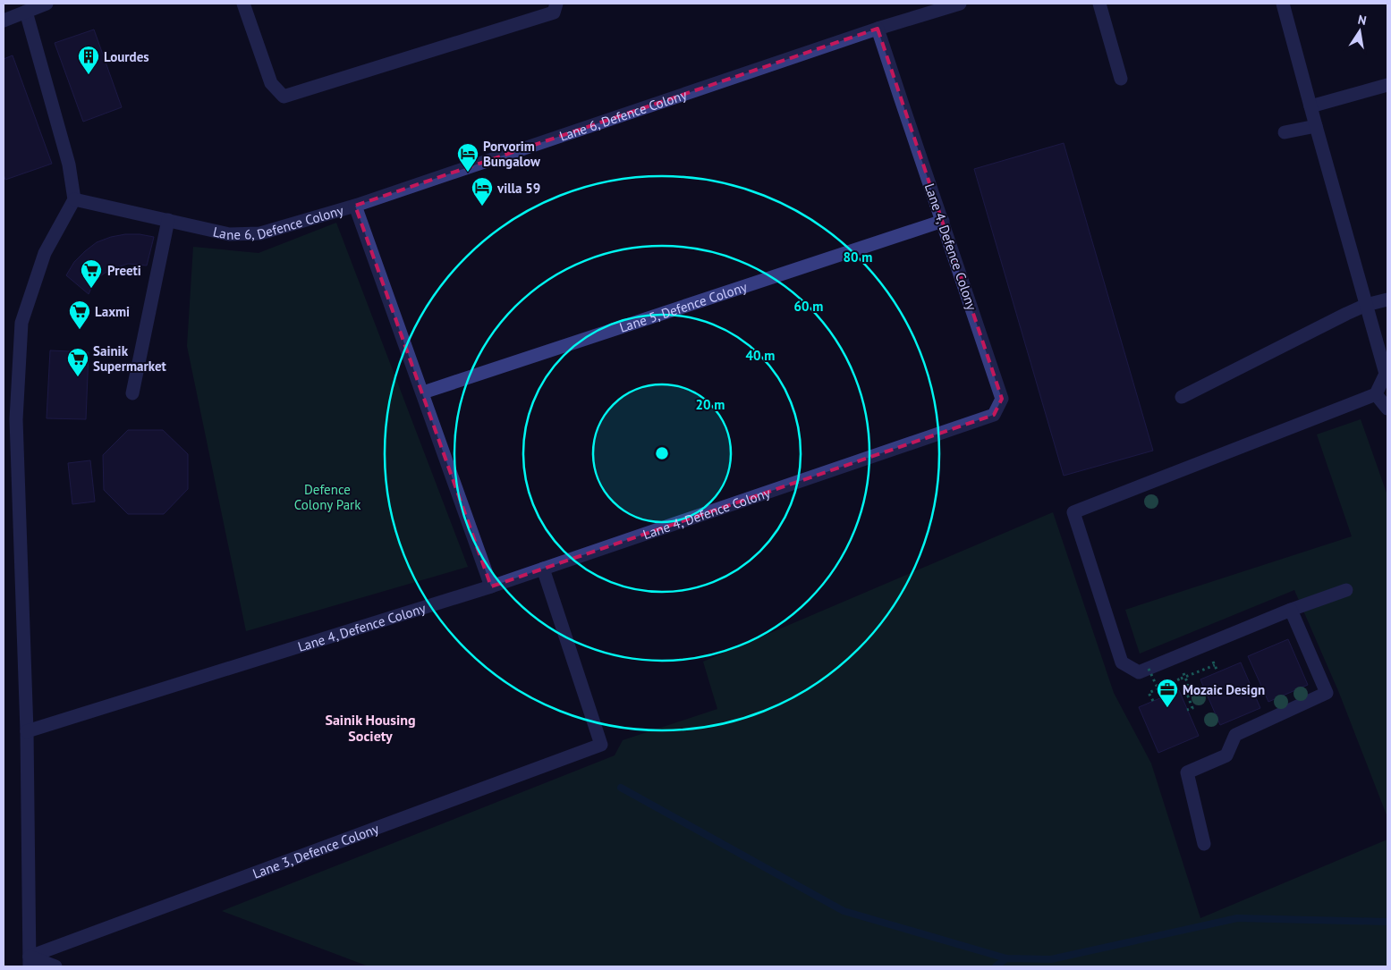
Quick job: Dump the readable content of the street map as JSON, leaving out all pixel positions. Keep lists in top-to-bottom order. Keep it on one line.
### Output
{"streets":{"street":["Lane 6, Defence Colony","Lane 4, Defence Colony","Lane 5, Defence Colony","Lane 3, Defence Colony"]},"crossings":[["Lane 6, Defence Colony","Lane 4, Defence Colony"],["Lane 4, Defence Colony","Lane 5, Defence Colony"],["Lane 4, Defence Colony","Lane 3, Defence Colony"]],"districts":["Sainik Housing Society"],"parks":["Defence Colony Park"],"places":{"building":["Lourdes"],"hotel":["Porvorim Bungalow","villa 59"],"supermarket":["Preeti","Laxmi","Sainik Supermarket"],"office":["Mozaic Design"]},"north":"top","rings":["80 m","60 m","40 m","20 m"]}
